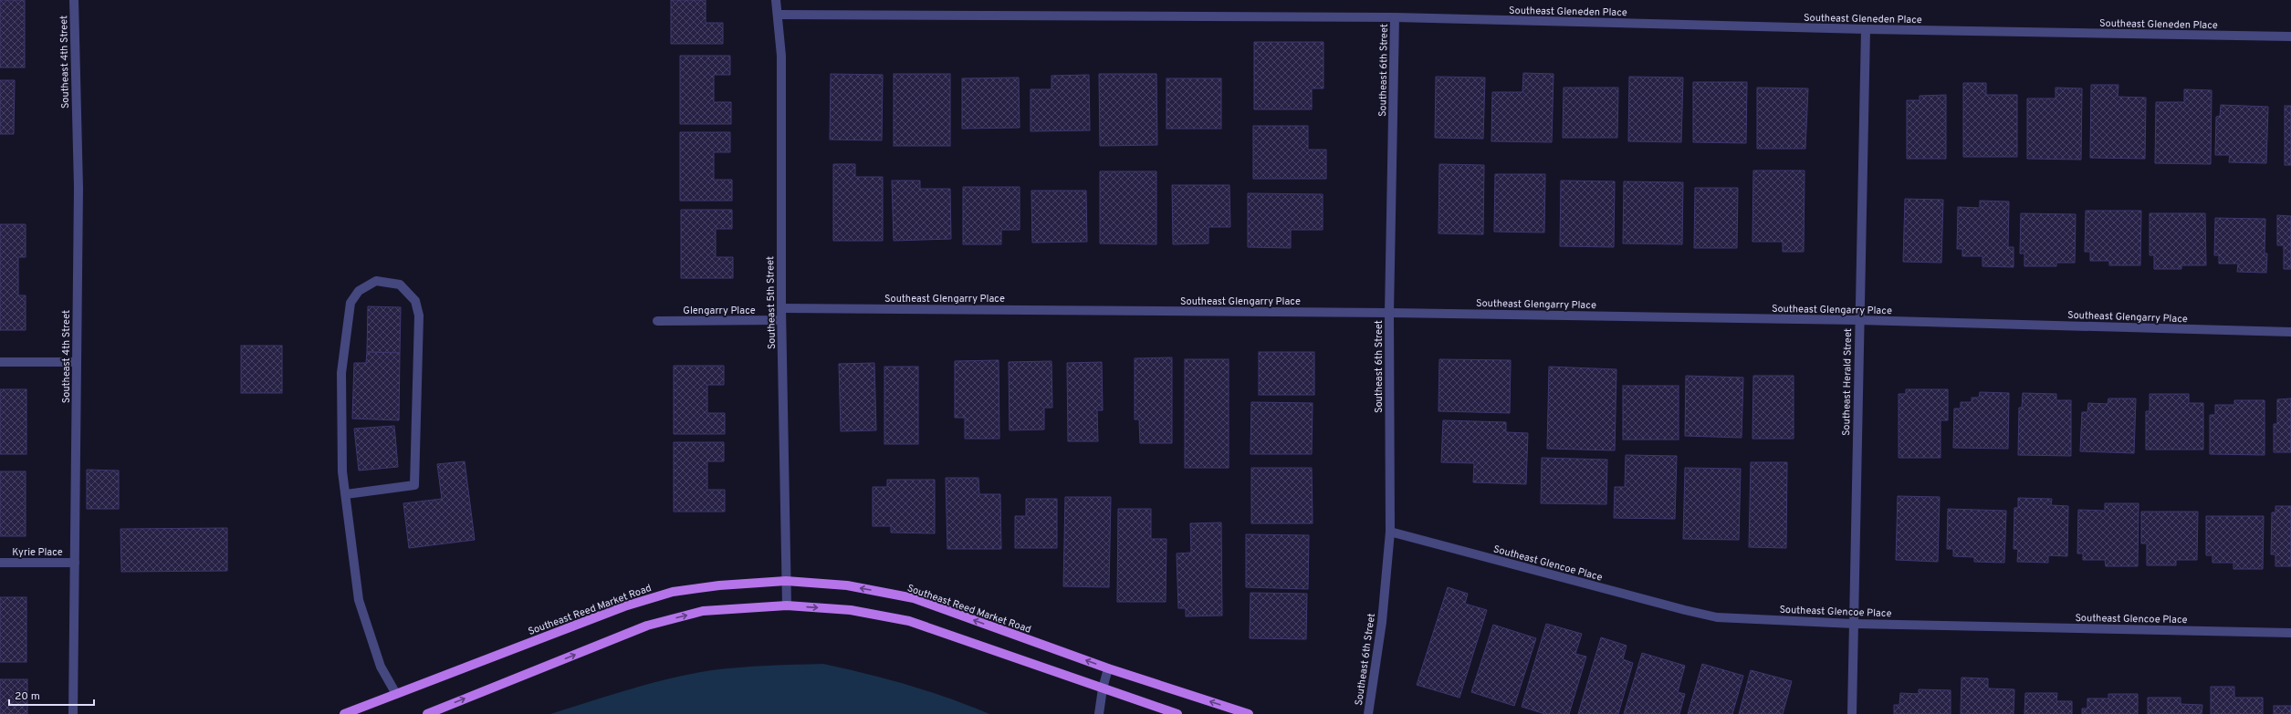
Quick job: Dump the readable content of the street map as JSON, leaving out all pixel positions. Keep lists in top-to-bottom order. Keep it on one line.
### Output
{"streets":{"main road":["Southeast Reed Market Road"],"street":["Southeast Gleneden Place","Southeast 4th Street","Southeast 6th Street","Southeast Glengarry Place","Southeast 5th Street","Glengarry Place","Southeast Herald Street","Kyrie Place","Southeast Glencoe Place"]},"crossings":[["Southeast Gleneden Place","Southeast 6th Street"],["Southeast Gleneden Place","Southeast 5th Street"],["Southeast Gleneden Place","Southeast Herald Street"],["Southeast 4th Street","Kyrie Place"],["Southeast 6th Street","Southeast Glengarry Place"],["Southeast 6th Street","Southeast Glencoe Place"],["Southeast Glengarry Place","Southeast 5th Street"],["Southeast Glengarry Place","Southeast Herald Street"],["Southeast 5th Street","Glengarry Place"],["Southeast 5th Street","Southeast Reed Market Road"],["Southeast Herald Street","Southeast Glencoe Place"]],"scale_bar":"20 m"}
